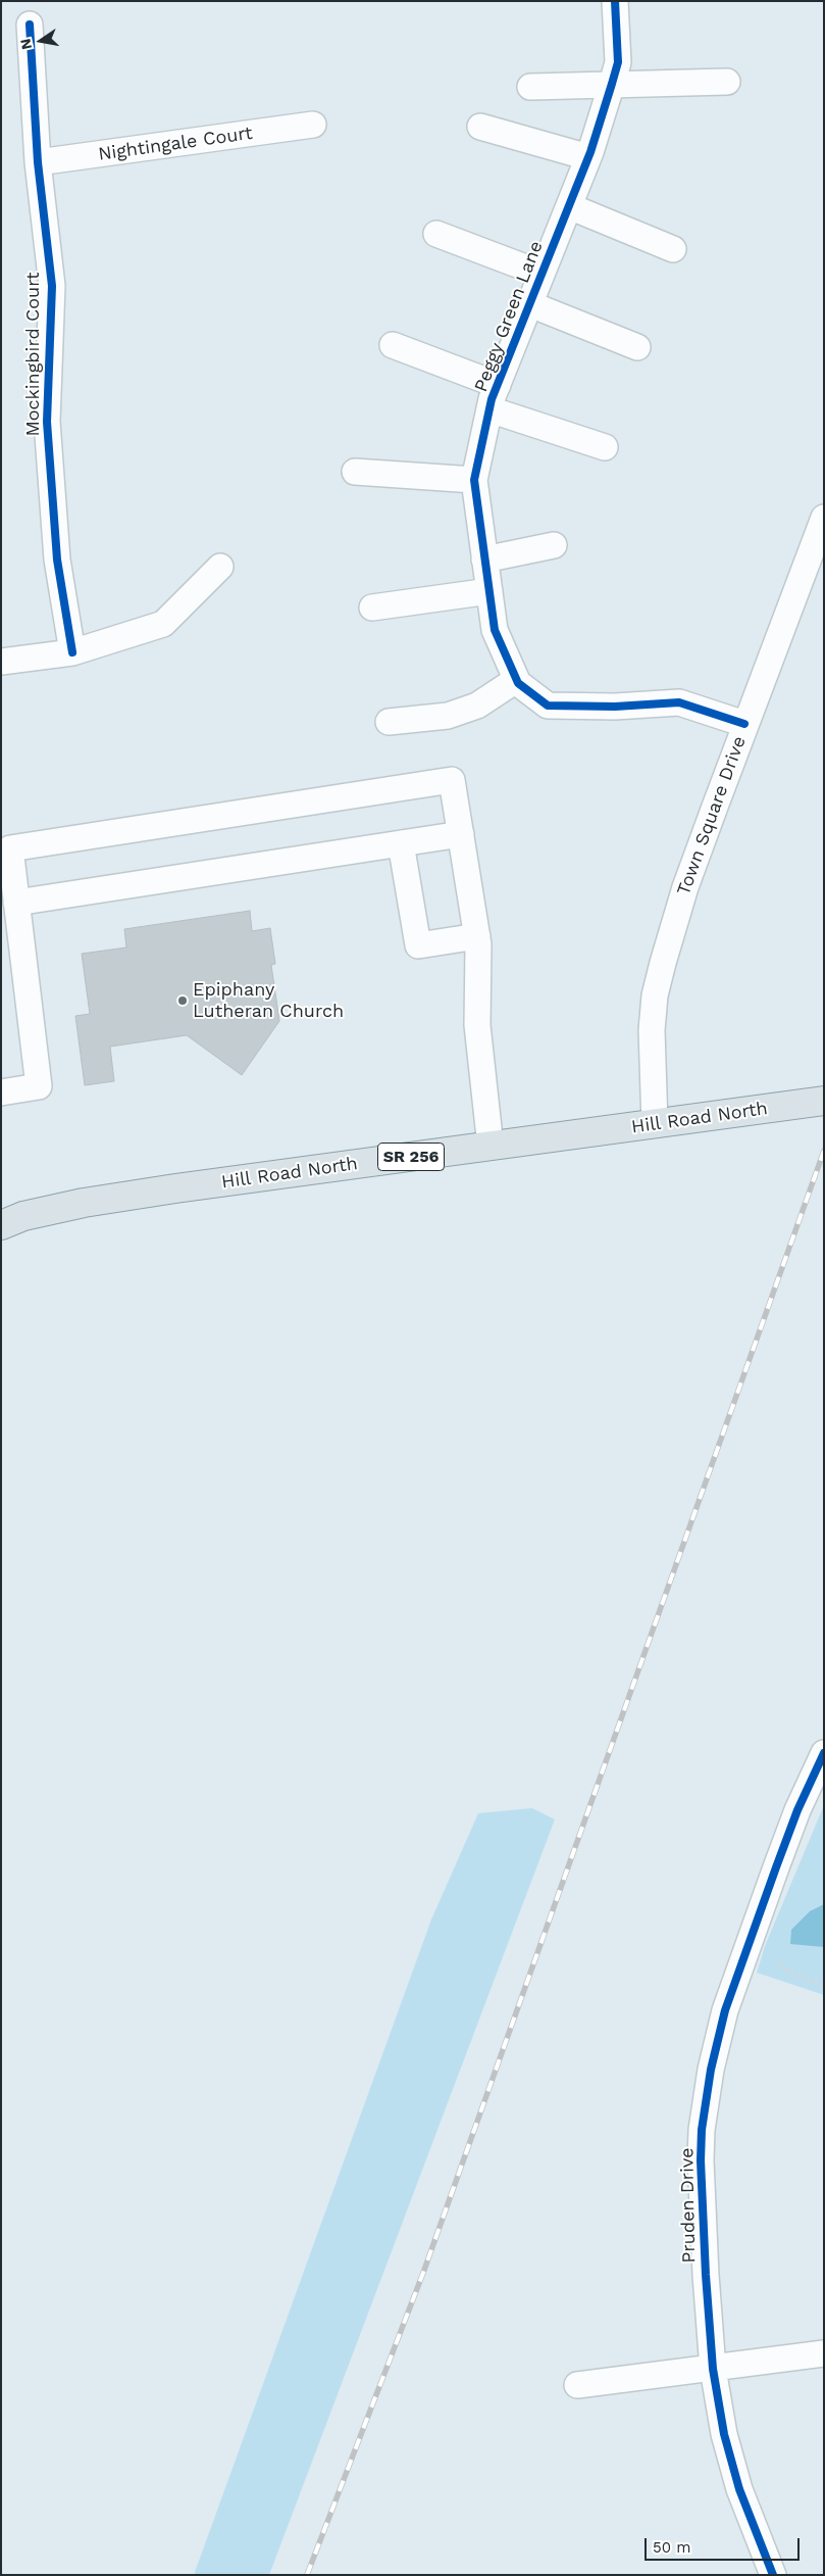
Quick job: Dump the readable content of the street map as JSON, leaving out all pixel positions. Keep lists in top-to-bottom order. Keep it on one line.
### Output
{"streets":{"main road":["Hill Road North","SR 256"],"street":["Nightingale Court","Peggy Green Lane","Mockingbird Court","Town Square Drive","Pruden Drive"]},"crossings":[["Nightingale Court","Mockingbird Court"],["Peggy Green Lane","Town Square Drive"],["Town Square Drive","Hill Road North"]],"places":["Epiphany Lutheran Church"],"scale_bar":"50 m","north":"left"}
